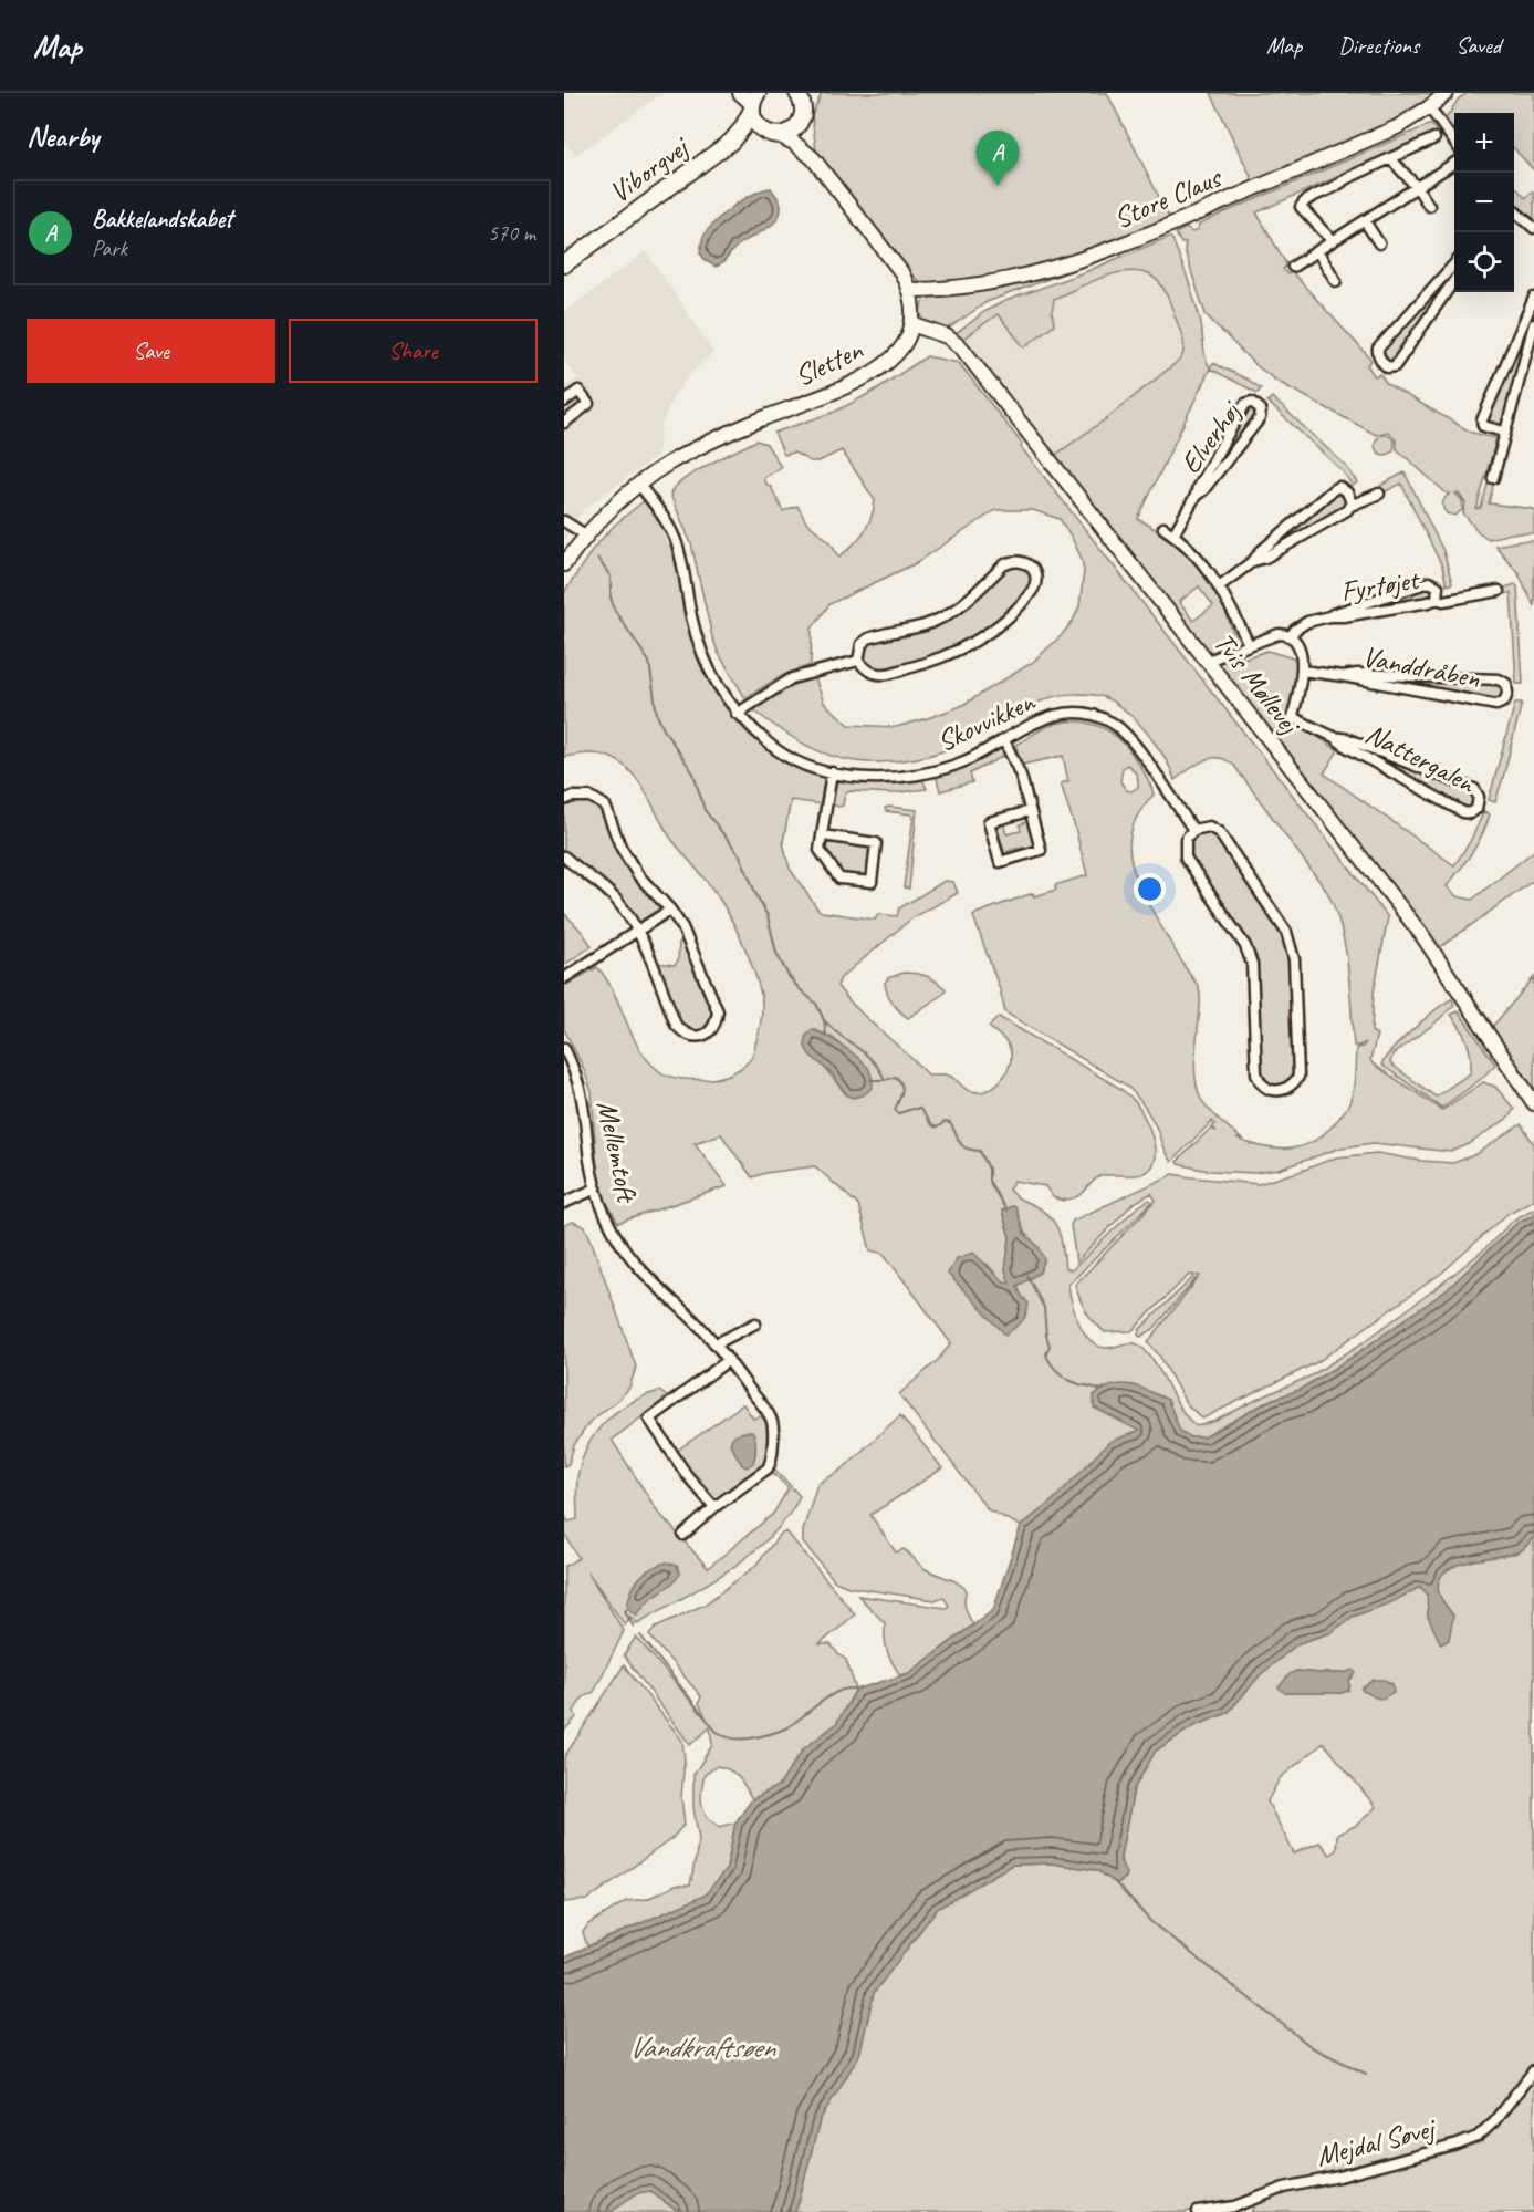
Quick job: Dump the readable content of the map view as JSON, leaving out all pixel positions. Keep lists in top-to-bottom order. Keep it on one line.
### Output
{"streets":{"main road":["Viborgvej"],"street":["Store Claus","Sletten","Elverhøj","Fyrtøjet","Vanddråben","Tvis Møllevej","Skovvikken","Nattergalen","Mellemtoft","Mejdal Søvej"]},"crossings":[["Viborgvej","Sletten"],["Store Claus","Sletten"],["Sletten","Tvis Møllevej"],["Sletten","Skovvikken"]],"water":["Vandkraftsøen"],"page":{"header":"Map","nav":["Map","Directions","Saved"],"heading":"Nearby","map_buttons":["+","−"],"pins":"A","list":[{"mark":"A","name":"Bakkelandskabet","note":"Park","value":"570 m"}],"buttons":["Save","Share"]}}
